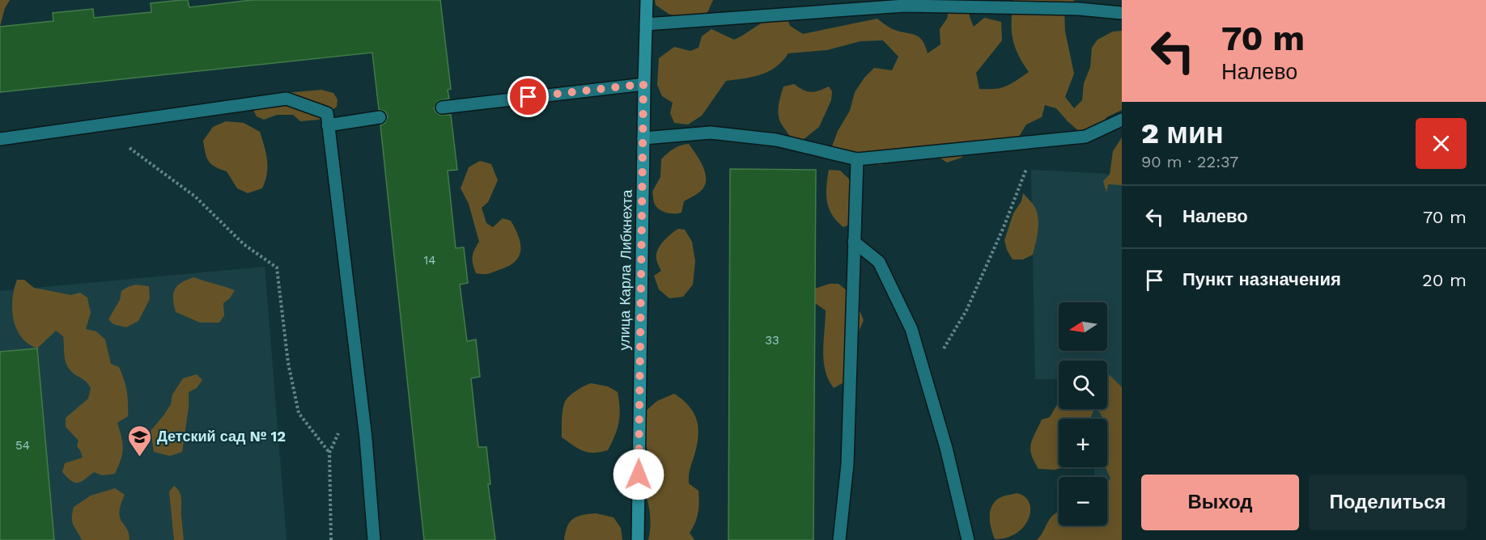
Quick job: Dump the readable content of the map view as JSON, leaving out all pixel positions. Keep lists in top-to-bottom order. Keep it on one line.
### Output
{"streets":{"main road":["улица Карла Либкнехта"]},"places":{"school or university":["Детский сад № 12"]},"house_numbers":["14","33","54"],"north":"left","page":{"turn":["70 m","Налево"],"heading":["2 мин","90 m · 22:37"],"list":[{"name":"Налево","value":"70 m"},{"name":"Пункт назначения","value":"20 m"}],"map_buttons":["+","−"],"buttons":["Выход","Поделиться"]}}
